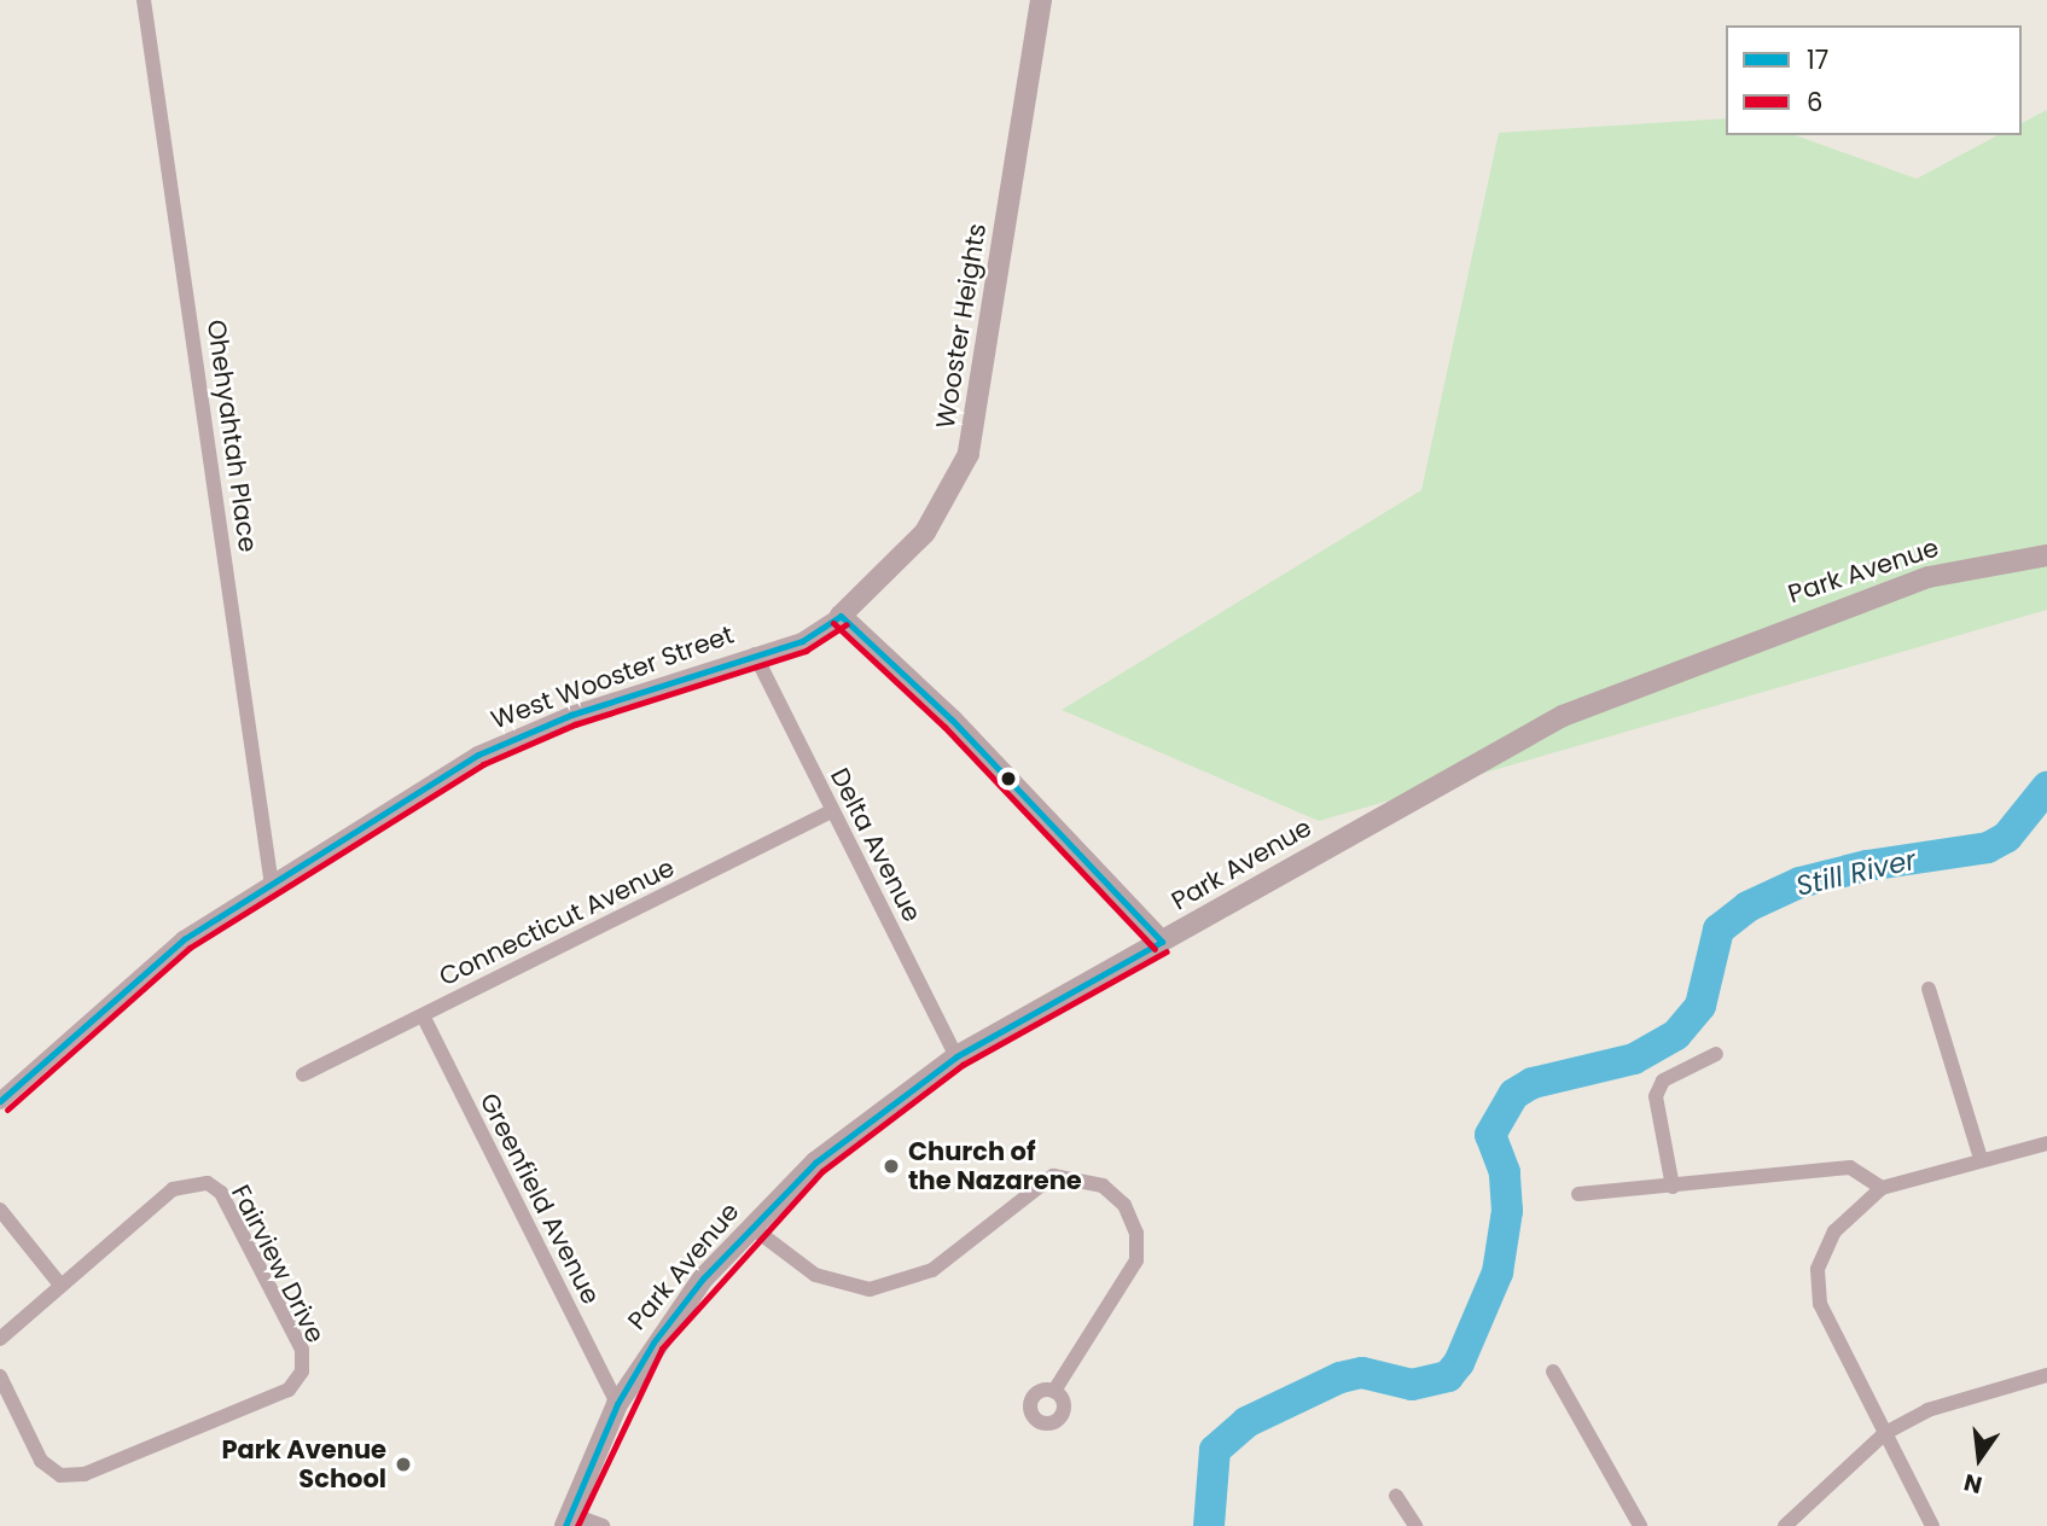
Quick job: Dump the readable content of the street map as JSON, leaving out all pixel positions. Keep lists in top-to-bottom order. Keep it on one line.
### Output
{"streets":{"main road":["Wooster Heights","Park Avenue"],"street":["Ohehyahtah Place","West Wooster Street","Delta Avenue","Connecticut Avenue","Greenfield Avenue","Fairview Drive"]},"crossings":[["Wooster Heights","West Wooster Street"],["Ohehyahtah Place","West Wooster Street"],["Park Avenue","Delta Avenue"],["Park Avenue","Greenfield Avenue"],["West Wooster Street","Delta Avenue"],["Delta Avenue","Connecticut Avenue"],["Connecticut Avenue","Greenfield Avenue"]],"water":["Still River"],"places":["Church of the Nazarene","Park Avenue School"],"lines":["transit line 17","transit line 6"],"legend":["17","6"],"north":"bottom"}
